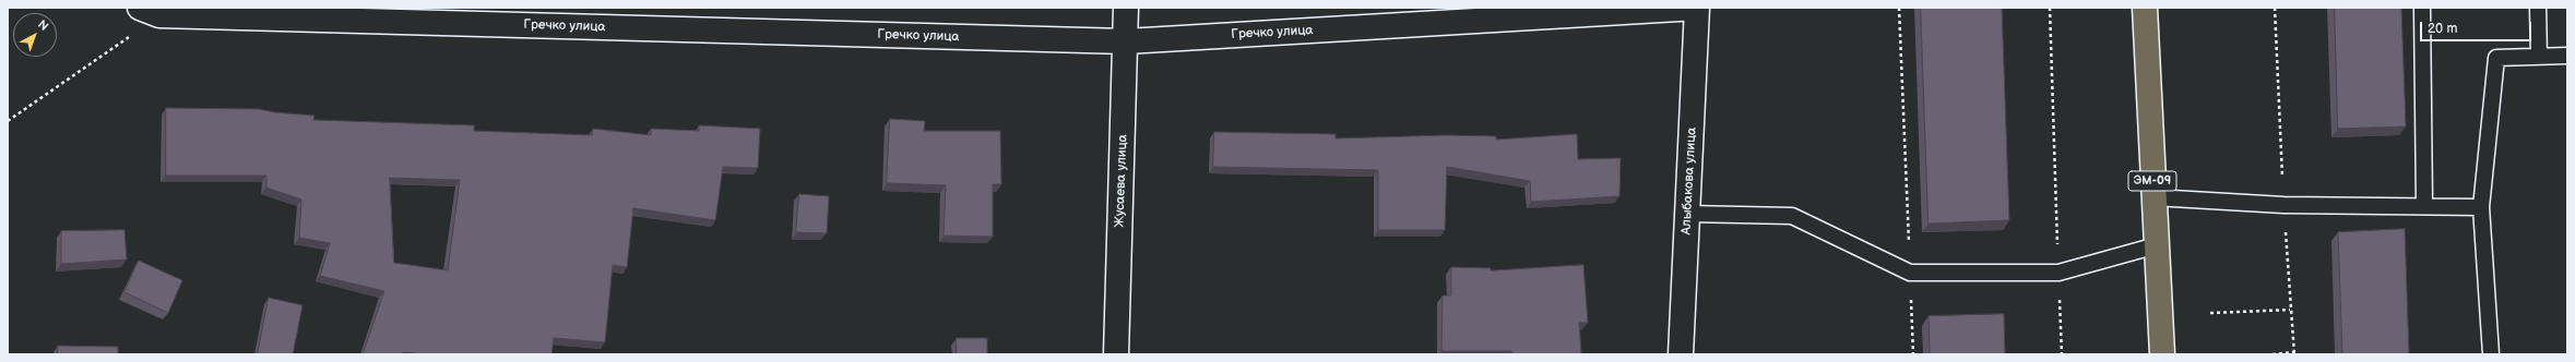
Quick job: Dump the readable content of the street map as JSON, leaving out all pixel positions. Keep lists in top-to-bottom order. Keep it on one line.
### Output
{"streets":{"highway":["ЭМ-09"],"street":["Гречко улица","Жусаева улица","Алыбакова улица"]},"crossings":[["Гречко улица","Жусаева улица"],["Гречко улица","Алыбакова улица"]],"scale_bar":"20 m","north":"top right"}
